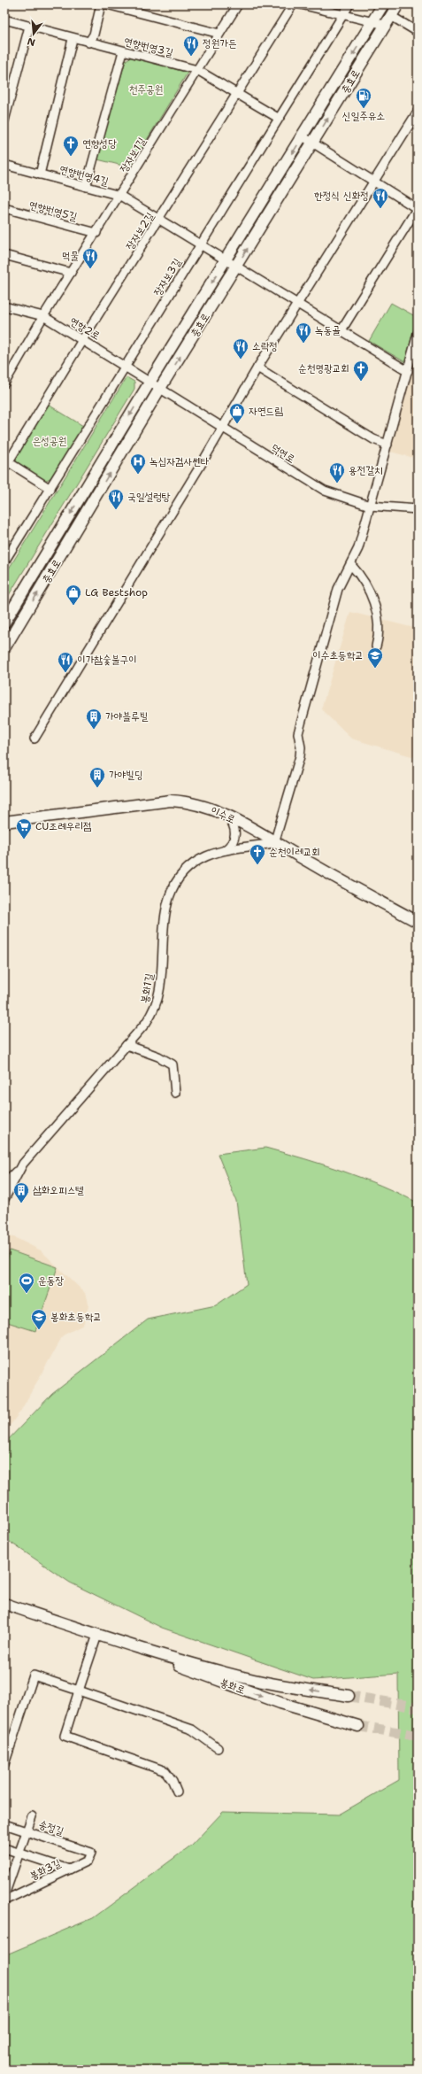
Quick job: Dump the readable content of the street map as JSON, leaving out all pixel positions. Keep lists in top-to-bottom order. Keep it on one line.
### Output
{"streets":{"main road":["충효로","이수로","봉화로"],"street":["연향번영3길","장자보1길","연향번영4길","연향번영5길","장자보2길","장자보3길","연향2로","덕연로","봉화1길","송정길","봉화3길"]},"crossings":[["연향번영3길","장자보1길"],["연향번영3길","장자보2길"],["연향번영3길","장자보3길"],["충효로","연향번영4길"],["충효로","연향2로"],["충효로","덕연로"],["장자보1길","연향번영4길"],["장자보1길","연향번영5길"],["장자보1길","연향2로"],["연향번영4길","장자보2길"],["연향번영4길","장자보3길"],["장자보2길","연향2로"],["장자보3길","연향2로"],["연향2로","덕연로"],["이수로","봉화1길"],["송정길","봉화3길"]],"parks":["천주공원","은성공원"],"places":{"restaurant":["정원가든","한정식 신화정","먹물","녹동골","소락정","용전갈치","국일설렁탕","이가참숯불구이"],"fuel station":["신일주유소"],"church":["연향성당","순천명광교회","순천이레교회"],"shop":["자연드림","LG Bestshop"],"hospital":["녹십자검사쎈타"],"school or university":["이수초등학교","봉화초등학교"],"building":["가야블루빌","가야빌딩","삼화오피스텔"],"supermarket":["CU조례우리점"],"sports":["운동장"]},"north":"bottom"}
